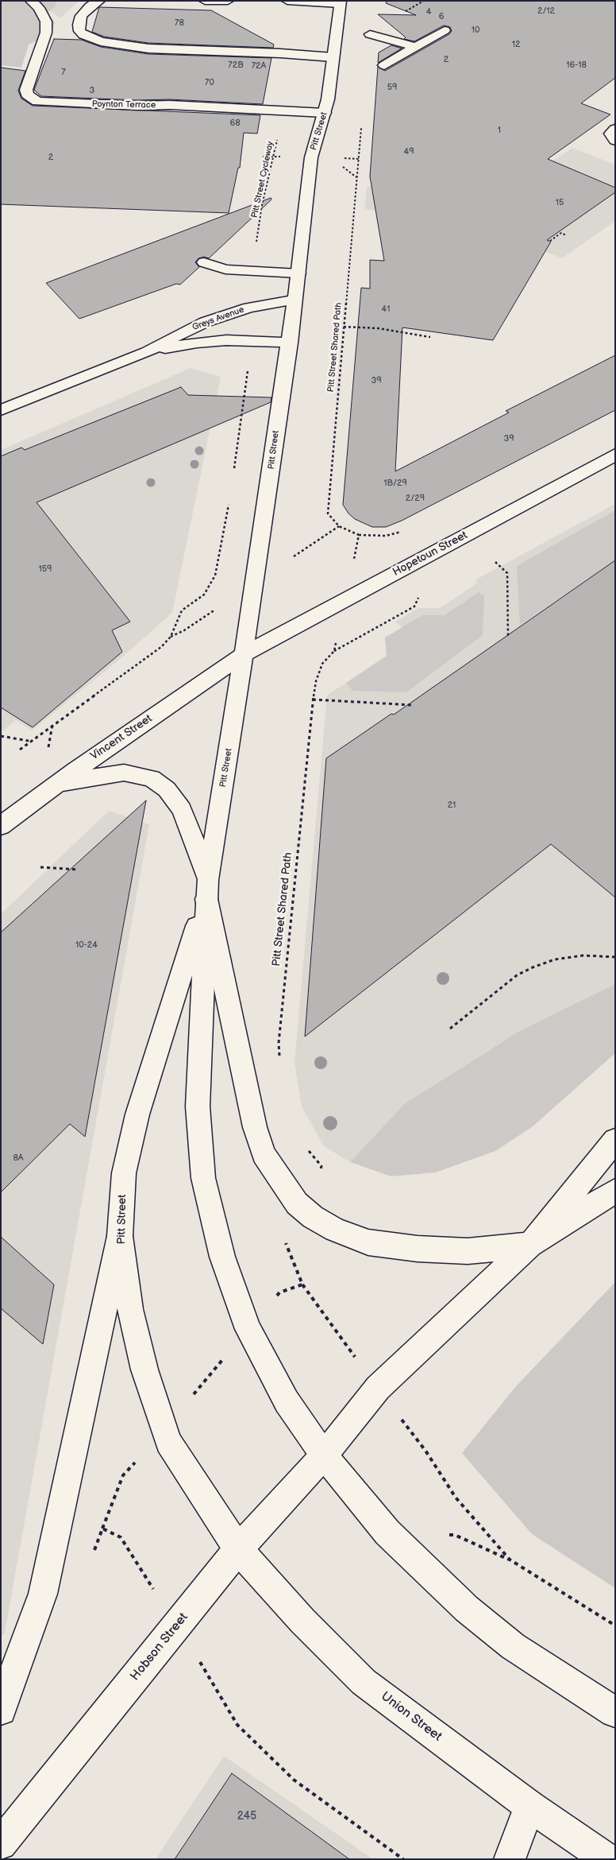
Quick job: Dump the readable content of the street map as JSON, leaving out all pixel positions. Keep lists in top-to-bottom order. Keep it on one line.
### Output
{"streets":{"main road":["Poynton Terrace","Pitt Street","Greys Avenue","Hopetoun Street","Vincent Street","Hobson Street","Union Street"],"path":["Pitt Street Cycleway","Pitt Street Shared Path"]},"crossings":[["Poynton Terrace","Pitt Street"],["Poynton Terrace","Pitt Street Cycleway"],["Pitt Street","Greys Avenue"],["Pitt Street","Hopetoun Street"],["Pitt Street","Vincent Street"],["Pitt Street","Hobson Street"],["Pitt Street","Union Street"],["Hopetoun Street","Vincent Street"],["Hobson Street","Union Street"]],"house_numbers":["2/12","4","6","78","10","12","2","72B","16-18","72A","7","70","59","3","68","1","49","2","15","41","39","39","1B/29","2/29","159","21","10-24","8A","245"]}
